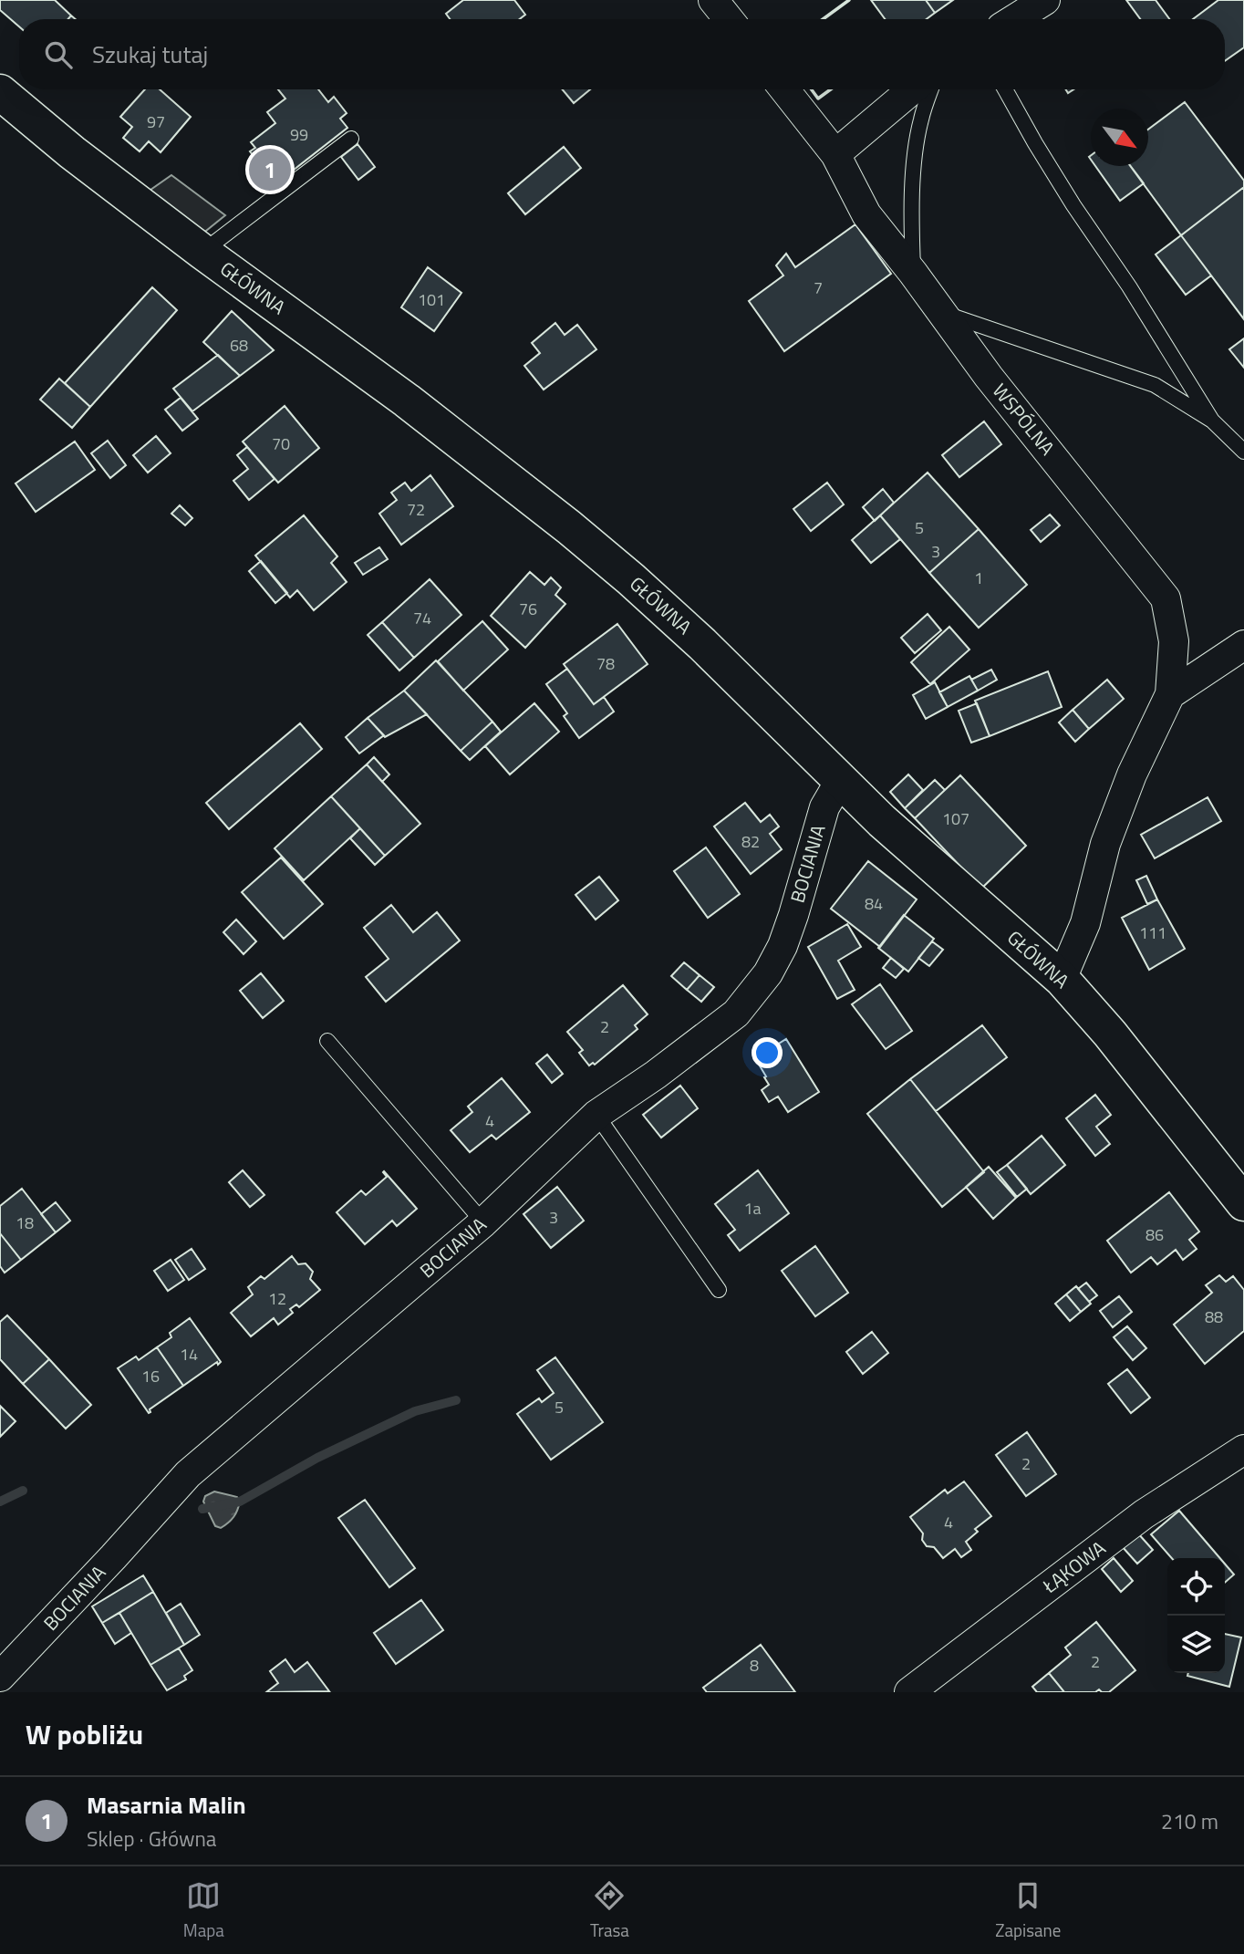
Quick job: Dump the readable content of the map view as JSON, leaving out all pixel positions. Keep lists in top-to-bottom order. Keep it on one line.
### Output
{"streets":{"street":["GŁÓWNA","WSPÓLNA","BOCIANIA","ŁĄKOWA"]},"crossings":[["GŁÓWNA","WSPÓLNA"],["GŁÓWNA","BOCIANIA"]],"house_numbers":["97","99","7","101","68","70","72","5","3","1","76","74","78","107","82","84","111","2","4","1a","3","18","86","12","88","14","16","5","2","4","2","8"],"north":"bottom right","page":{"search":"Szukaj tutaj","pins":"1","heading":"W pobliżu","list":[{"mark":"1","name":"Masarnia Malin","note":"Sklep · Główna","value":"210 m"}],"nav":["Mapa","Trasa","Zapisane"]}}
